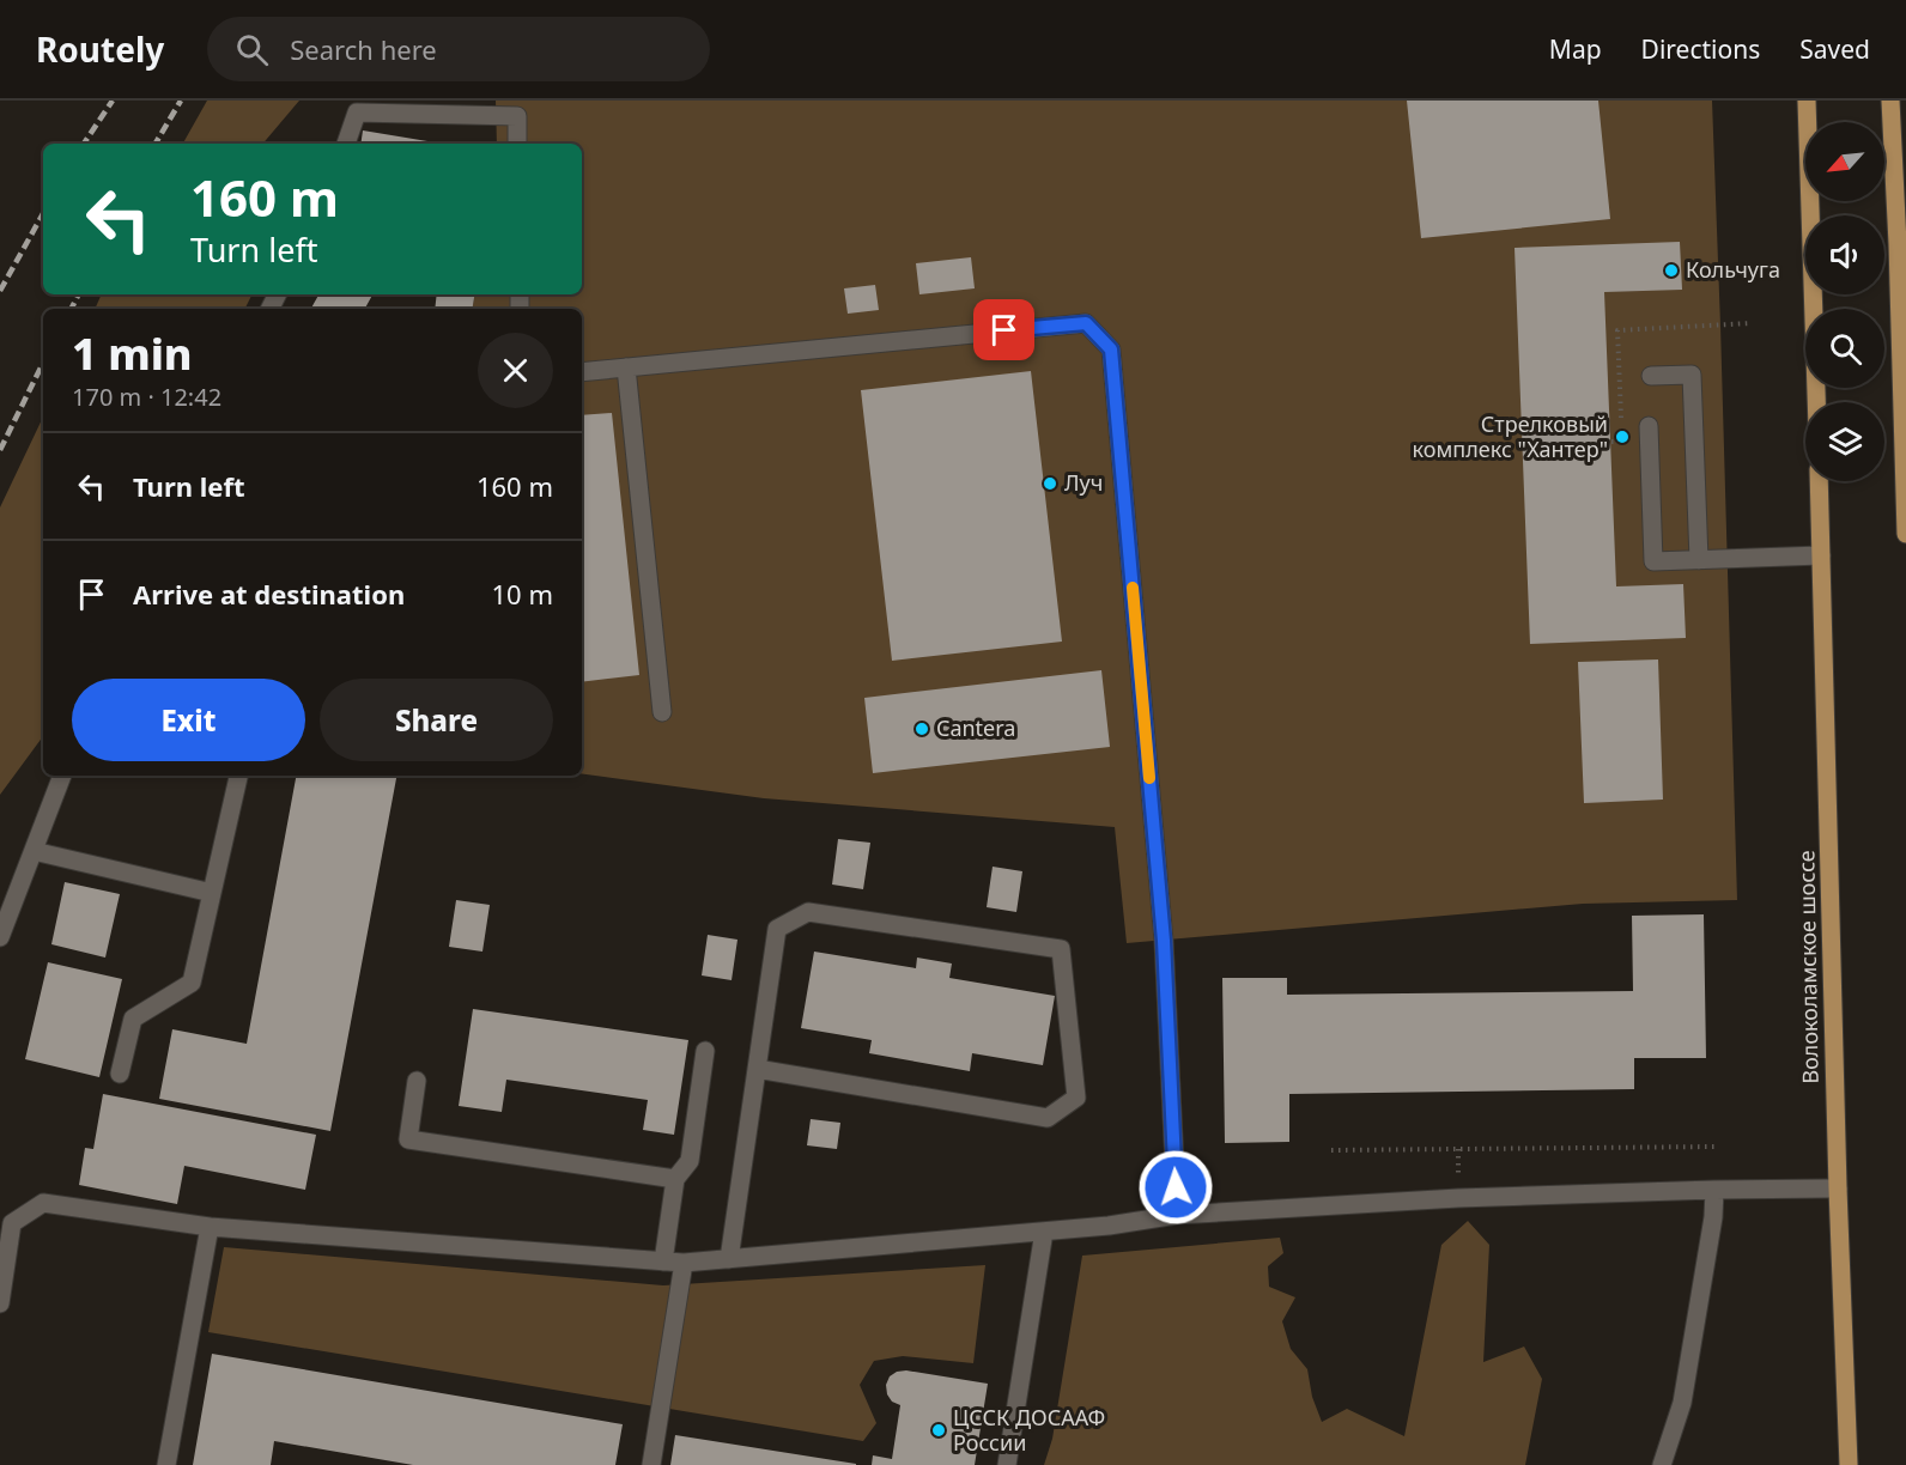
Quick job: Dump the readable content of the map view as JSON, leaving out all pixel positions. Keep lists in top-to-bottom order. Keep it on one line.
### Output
{"streets":{"main road":["Волоколамское шоссе"]},"places":["Кольчуга","Стрелковый комплекс \"Хантер\"","Луч","Cantera","ЦССК ДОСААФ России"],"north":"bottom left","page":{"header":"Routely","search":"Search here","nav":["Map","Directions","Saved"],"turn":["160 m","Turn left"],"heading":["1 min","170 m · 12:42"],"list":[{"name":"Turn left","value":"160 m"},{"name":"Arrive at destination","value":"10 m"}],"buttons":["Exit","Share"]}}
